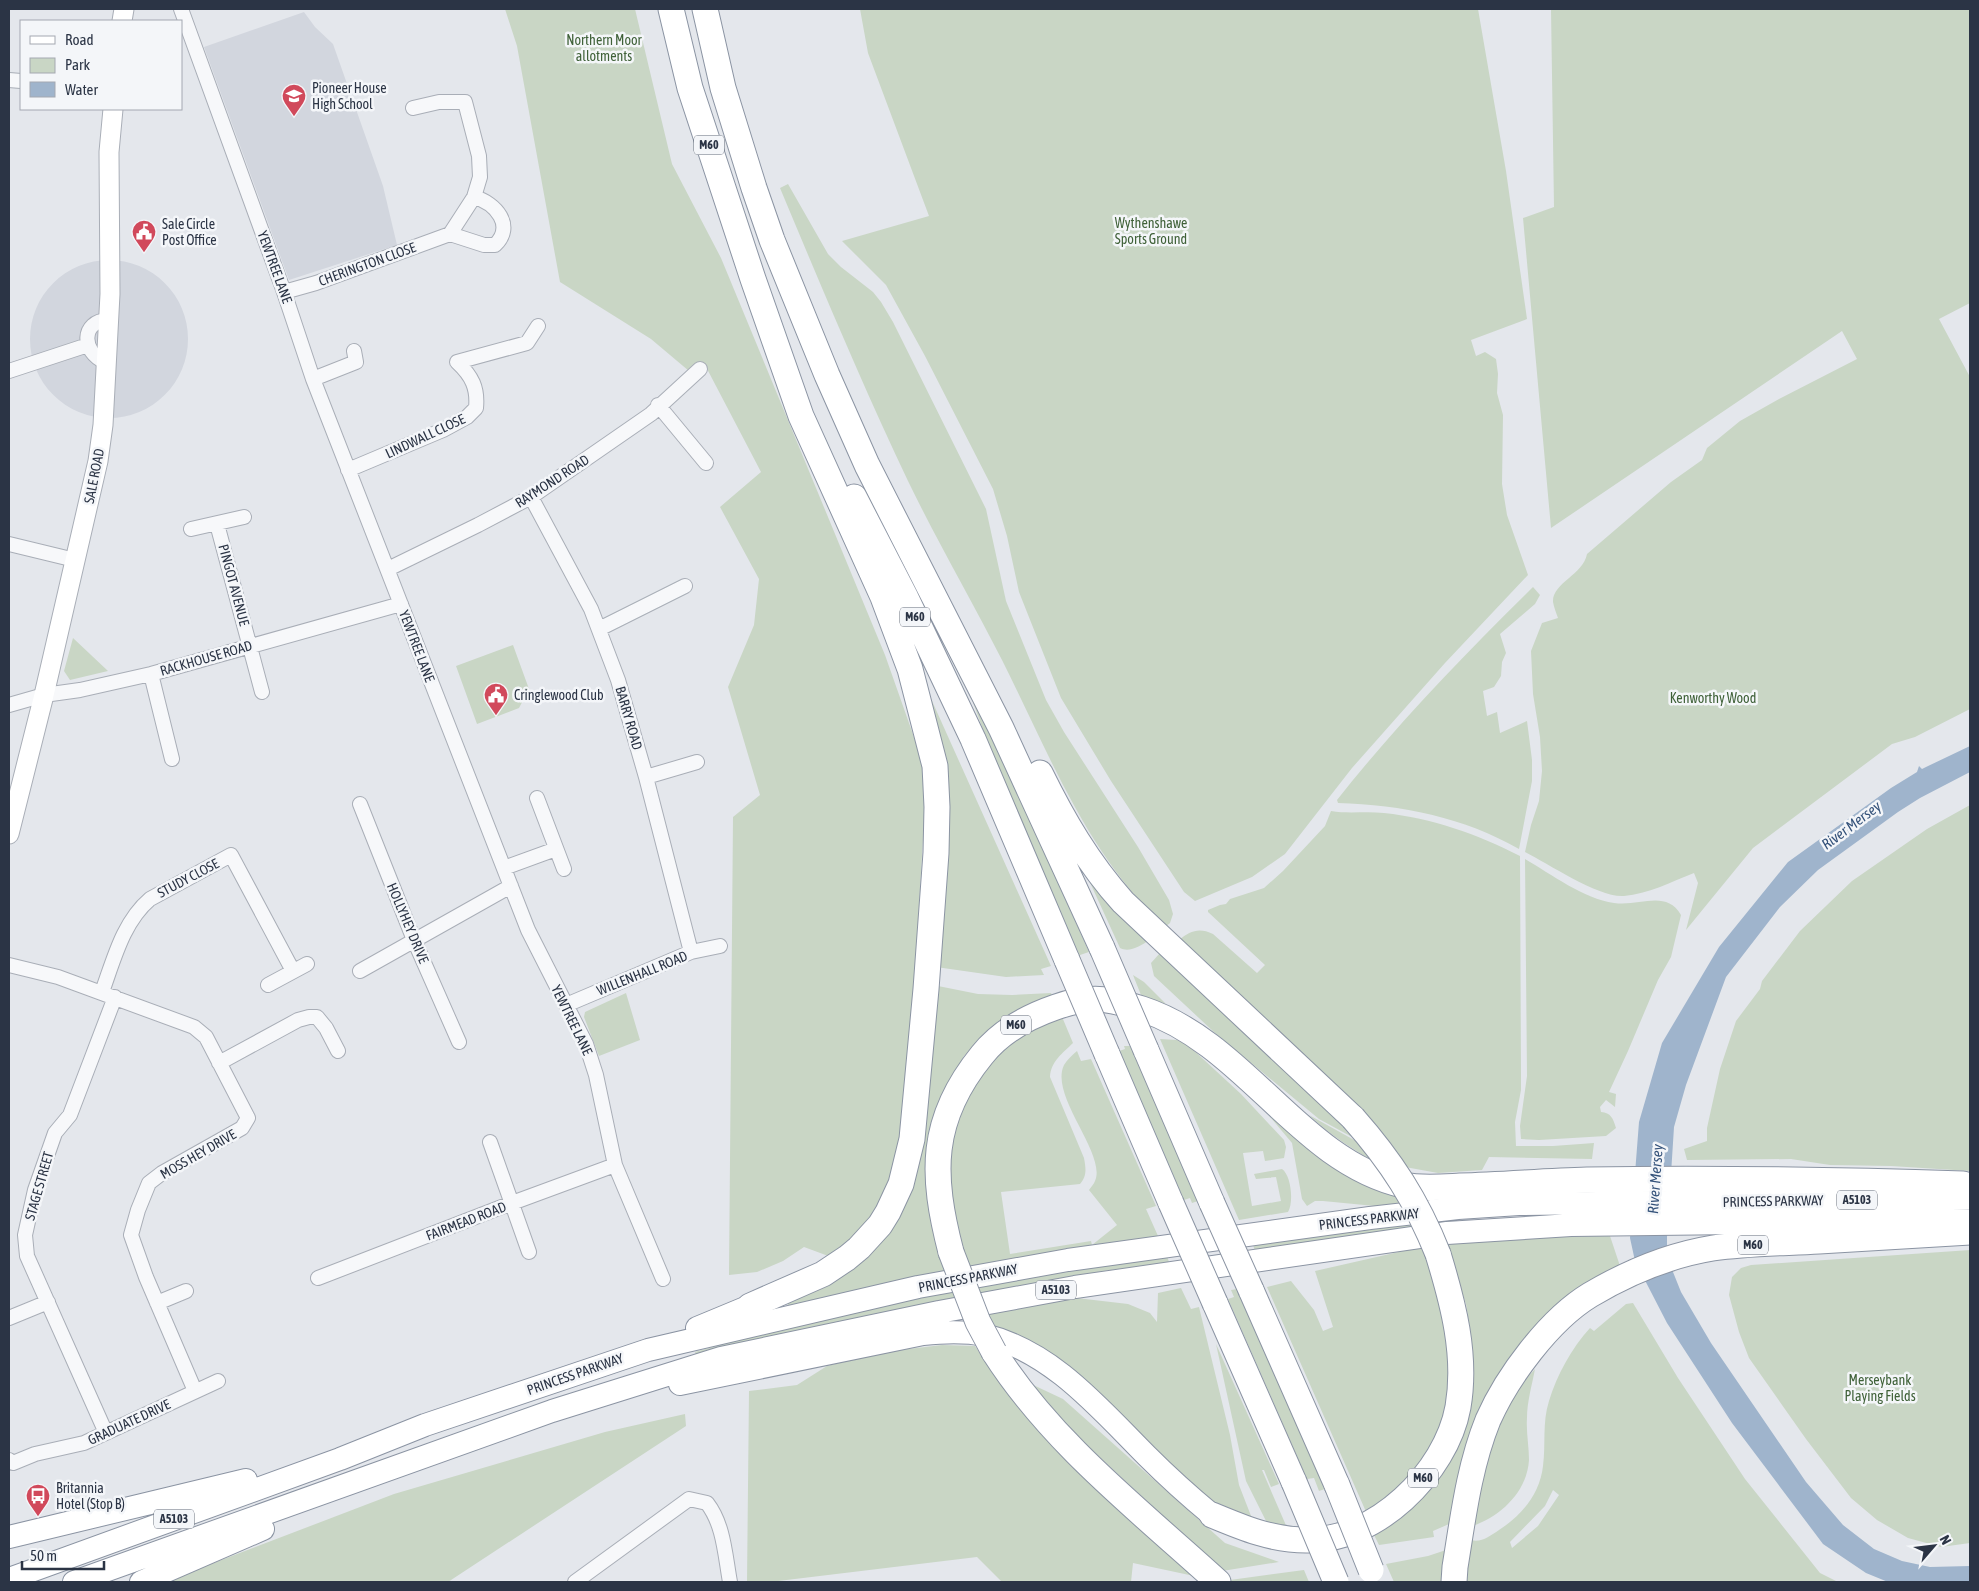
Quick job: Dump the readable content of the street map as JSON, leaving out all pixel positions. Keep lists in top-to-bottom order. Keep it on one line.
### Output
{"streets":{"highway":["M60","A5103","PRINCESS PARKWAY"],"main road":["SALE ROAD"],"street":["CHERINGTON CLOSE","YEWTREE LANE","LINDWALL CLOSE","RAYMOND ROAD","PINGOT AVENUE","RACKHOUSE ROAD","BARRY ROAD","STUDY CLOSE","HOLLYHEY DRIVE","WILLENHALL ROAD","MOSS HEY DRIVE","STAGE STREET","FAIRMEAD ROAD","GRADUATE DRIVE"]},"crossings":[["M60","PRINCESS PARKWAY"],["CHERINGTON CLOSE","YEWTREE LANE"],["YEWTREE LANE","LINDWALL CLOSE"],["YEWTREE LANE","RAYMOND ROAD"],["YEWTREE LANE","RACKHOUSE ROAD"],["YEWTREE LANE","WILLENHALL ROAD"],["YEWTREE LANE","FAIRMEAD ROAD"],["SALE ROAD","RACKHOUSE ROAD"],["RAYMOND ROAD","BARRY ROAD"],["PINGOT AVENUE","RACKHOUSE ROAD"],["BARRY ROAD","WILLENHALL ROAD"],["STUDY CLOSE","MOSS HEY DRIVE"],["MOSS HEY DRIVE","STAGE STREET"],["MOSS HEY DRIVE","GRADUATE DRIVE"],["STAGE STREET","GRADUATE DRIVE"]],"water":["River Mersey"],"parks":["Northern Moor allotments","Wythenshawe Sports Ground","Kenworthy Wood","Merseybank Playing Fields"],"places":{"school or university":["Pioneer House High School"],"public building":["Sale Circle Post Office","Cringlewood Club"],"bus stop":["Britannia Hotel (Stop B)"]},"legend":["Road","Park","Water"],"scale_bar":"50 m","north":"top right"}
